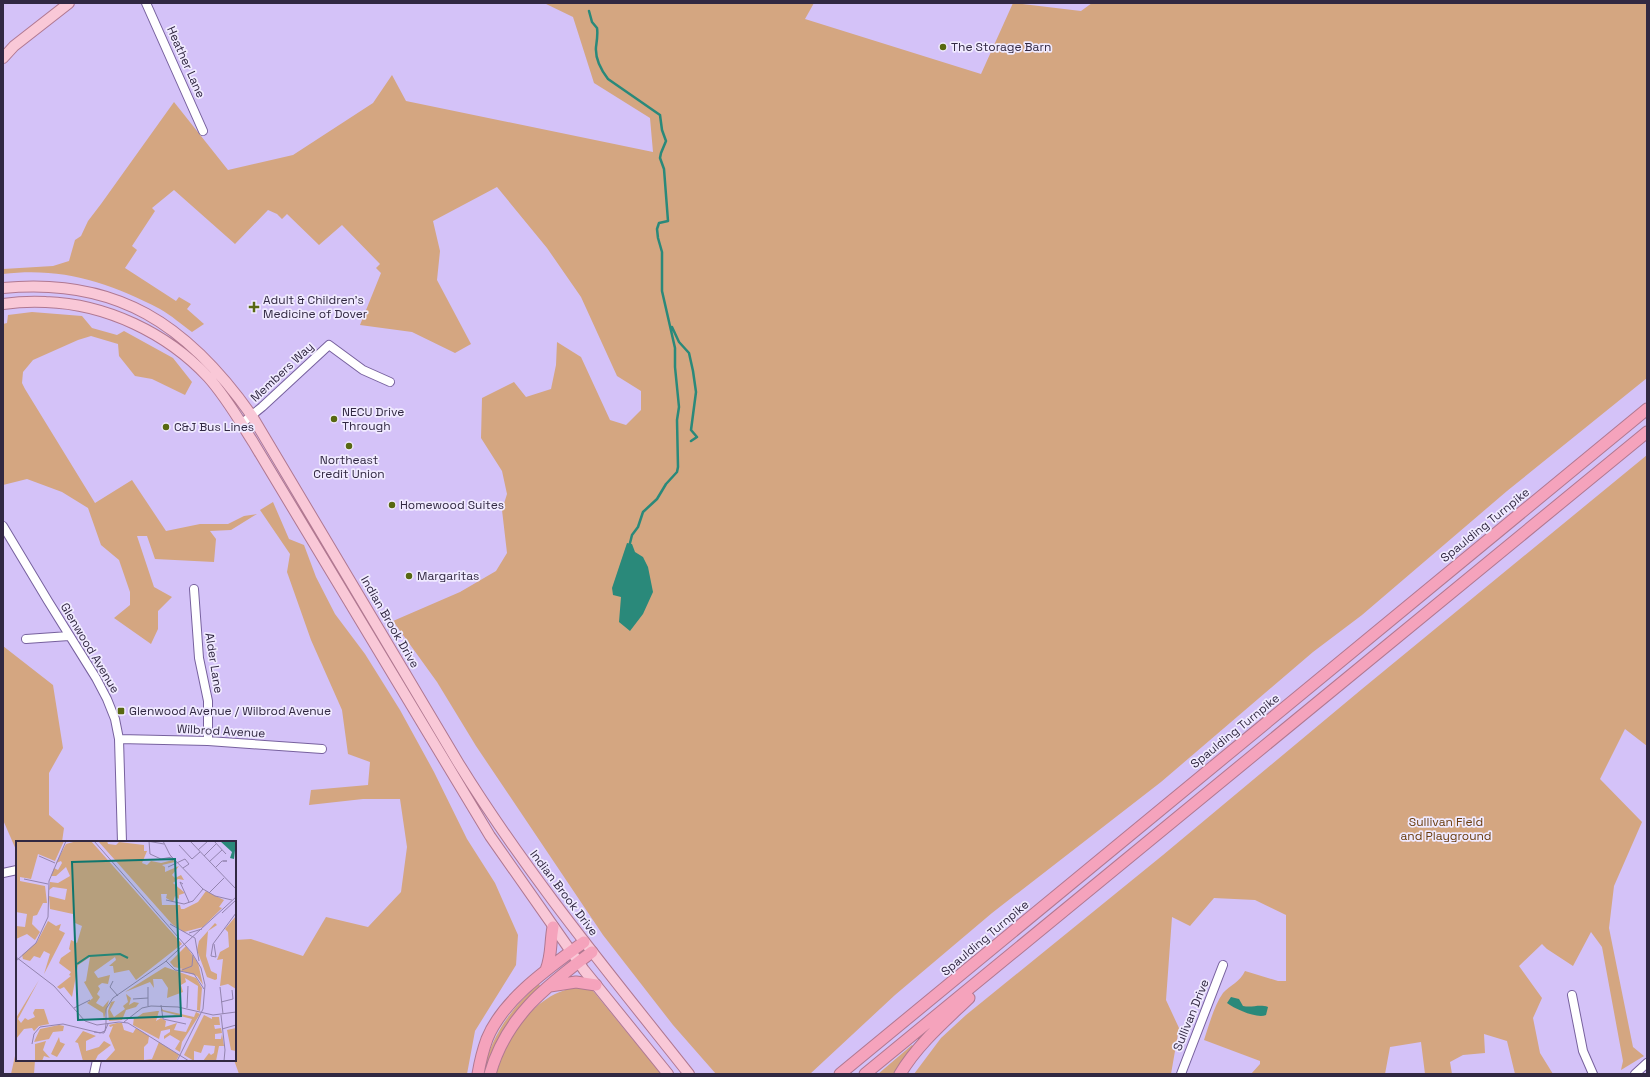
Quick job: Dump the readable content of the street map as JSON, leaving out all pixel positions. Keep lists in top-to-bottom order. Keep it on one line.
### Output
{"streets":{"highway":["Spaulding Turnpike"],"main road":["Indian Brook Drive"],"street":["Heather Lane","Members Way","Glenwood Avenue","Alder Lane","Wilbrod Avenue","Sullivan Drive"]},"crossings":[["Members Way","Indian Brook Drive"],["Glenwood Avenue","Wilbrod Avenue"],["Alder Lane","Wilbrod Avenue"]],"parks":["Sullivan Field and Playground"],"places":{"other":["The Storage Barn","NECU Drive Through","C&J Bus Lines","Northeast Credit Union","Homewood Suites","Margaritas"],"health":["Adult & Children's Medicine of Dover"],"transit":["Glenwood Avenue / Wilbrod Avenue"]}}
